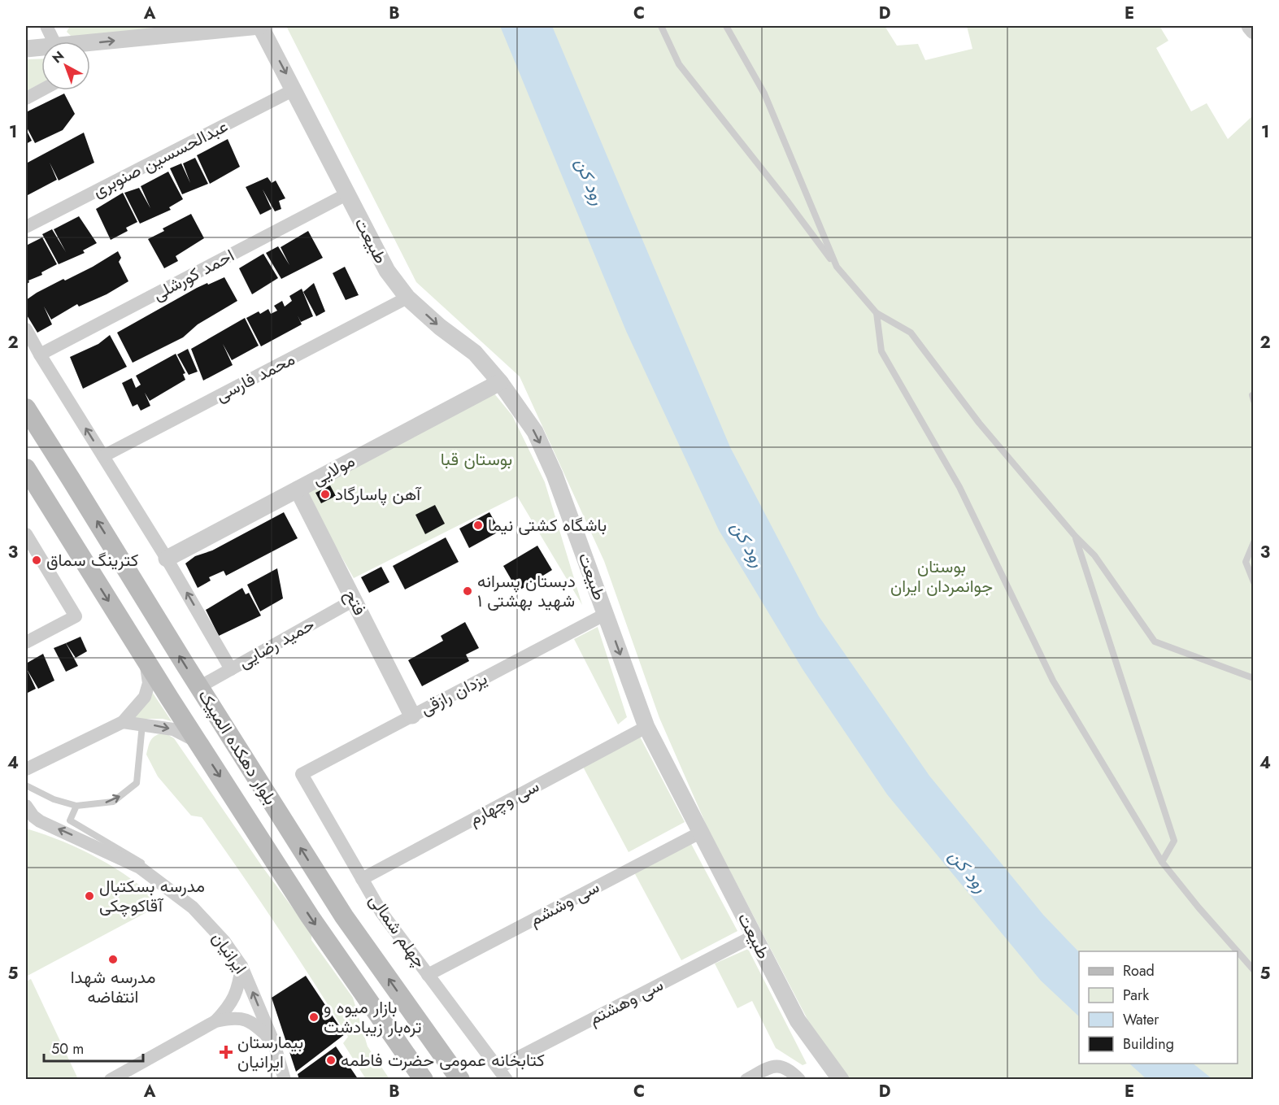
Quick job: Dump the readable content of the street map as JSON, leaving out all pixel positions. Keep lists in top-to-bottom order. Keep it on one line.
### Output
{"streets":{"main road":["بلوار دهکده المپیک"],"street":["عبدالحسسین صنوبری","طبیعت","احمد کورشلی","محمد فارسی","مولایی","فتح","حمید رضایی","یزدان رازقی","سی وچهارم","سی وششم","چهلم شمالی","ایرانیان","سی وهشتم"]},"crossings":[["عبدالحسسین صنوبری","طبیعت"],["طبیعت","احمد کورشلی"],["طبیعت","محمد فارسی"],["طبیعت","مولایی"],["طبیعت","یزدان رازقی"],["طبیعت","سی وچهارم"],["طبیعت","سی وششم"],["طبیعت","سی وهشتم"],["مولایی","فتح"],["فتح","حمید رضایی"],["فتح","یزدان رازقی"],["حمید رضایی","بلوار دهکده المپیک"],["یزدان رازقی","چهلم شمالی"],["سی وچهارم","چهلم شمالی"],["سی وششم","چهلم شمالی"],["چهلم شمالی","سی وهشتم"]],"one_way":["طبیعت","ایرانیان"],"water":["رود کن"],"parks":["بوستان قبا","بوستان جوانمردان ایران"],"places":{"other":["آهن پاسارگاد","باشگاه کشتی نیما","کترینگ سماق","دبستان پسرانه شهید بهشتی ۱","مدرسه بسکتبال آقاکوچکی","مدرسه شهدا انتفاضه","بازار میوه و تره‌بار زیبادشت","کتابخانه عمومی حضرت فاطمه"],"health":["بیمارستان ایرانیان"]},"legend":["Road","Park","Water","Building"],"scale_bar":"50 m","north":"top left","grid":{"columns":["A","B","C","D","E"],"rows":["1","2","3","4","5"]}}
